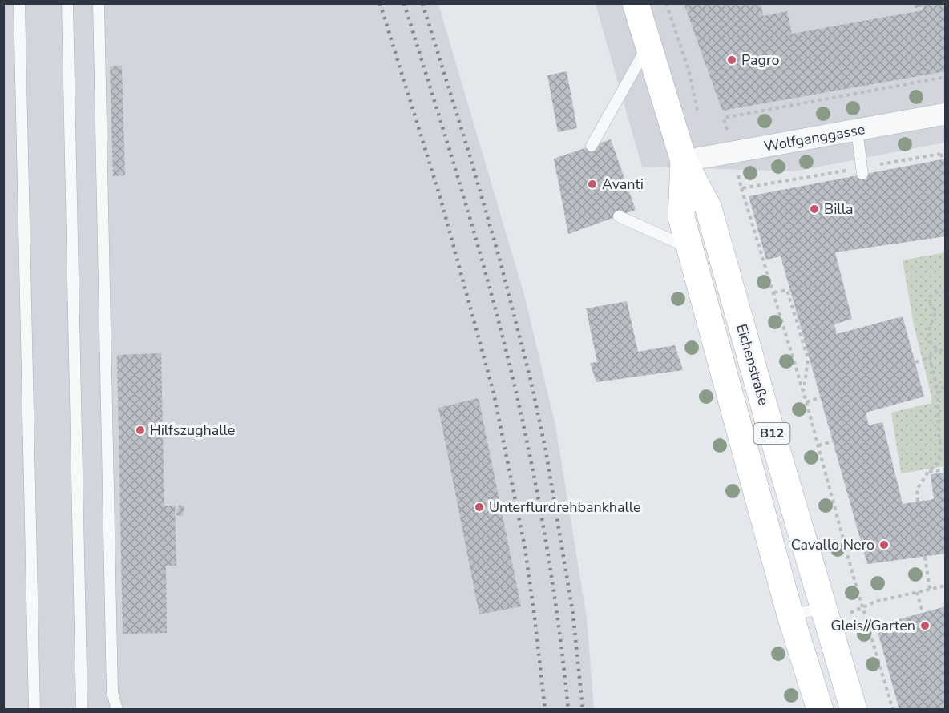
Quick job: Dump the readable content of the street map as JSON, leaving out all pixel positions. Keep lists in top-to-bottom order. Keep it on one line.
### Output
{"streets":{"main road":["Eichenstraße","B12"],"street":["Wolfganggasse"]},"crossings":[["Wolfganggasse","Eichenstraße"]],"places":["Pagro","Avanti","Billa","Hilfszughalle","Unterflurdrehbankhalle","Cavallo Nero","Gleis//Garten"]}
